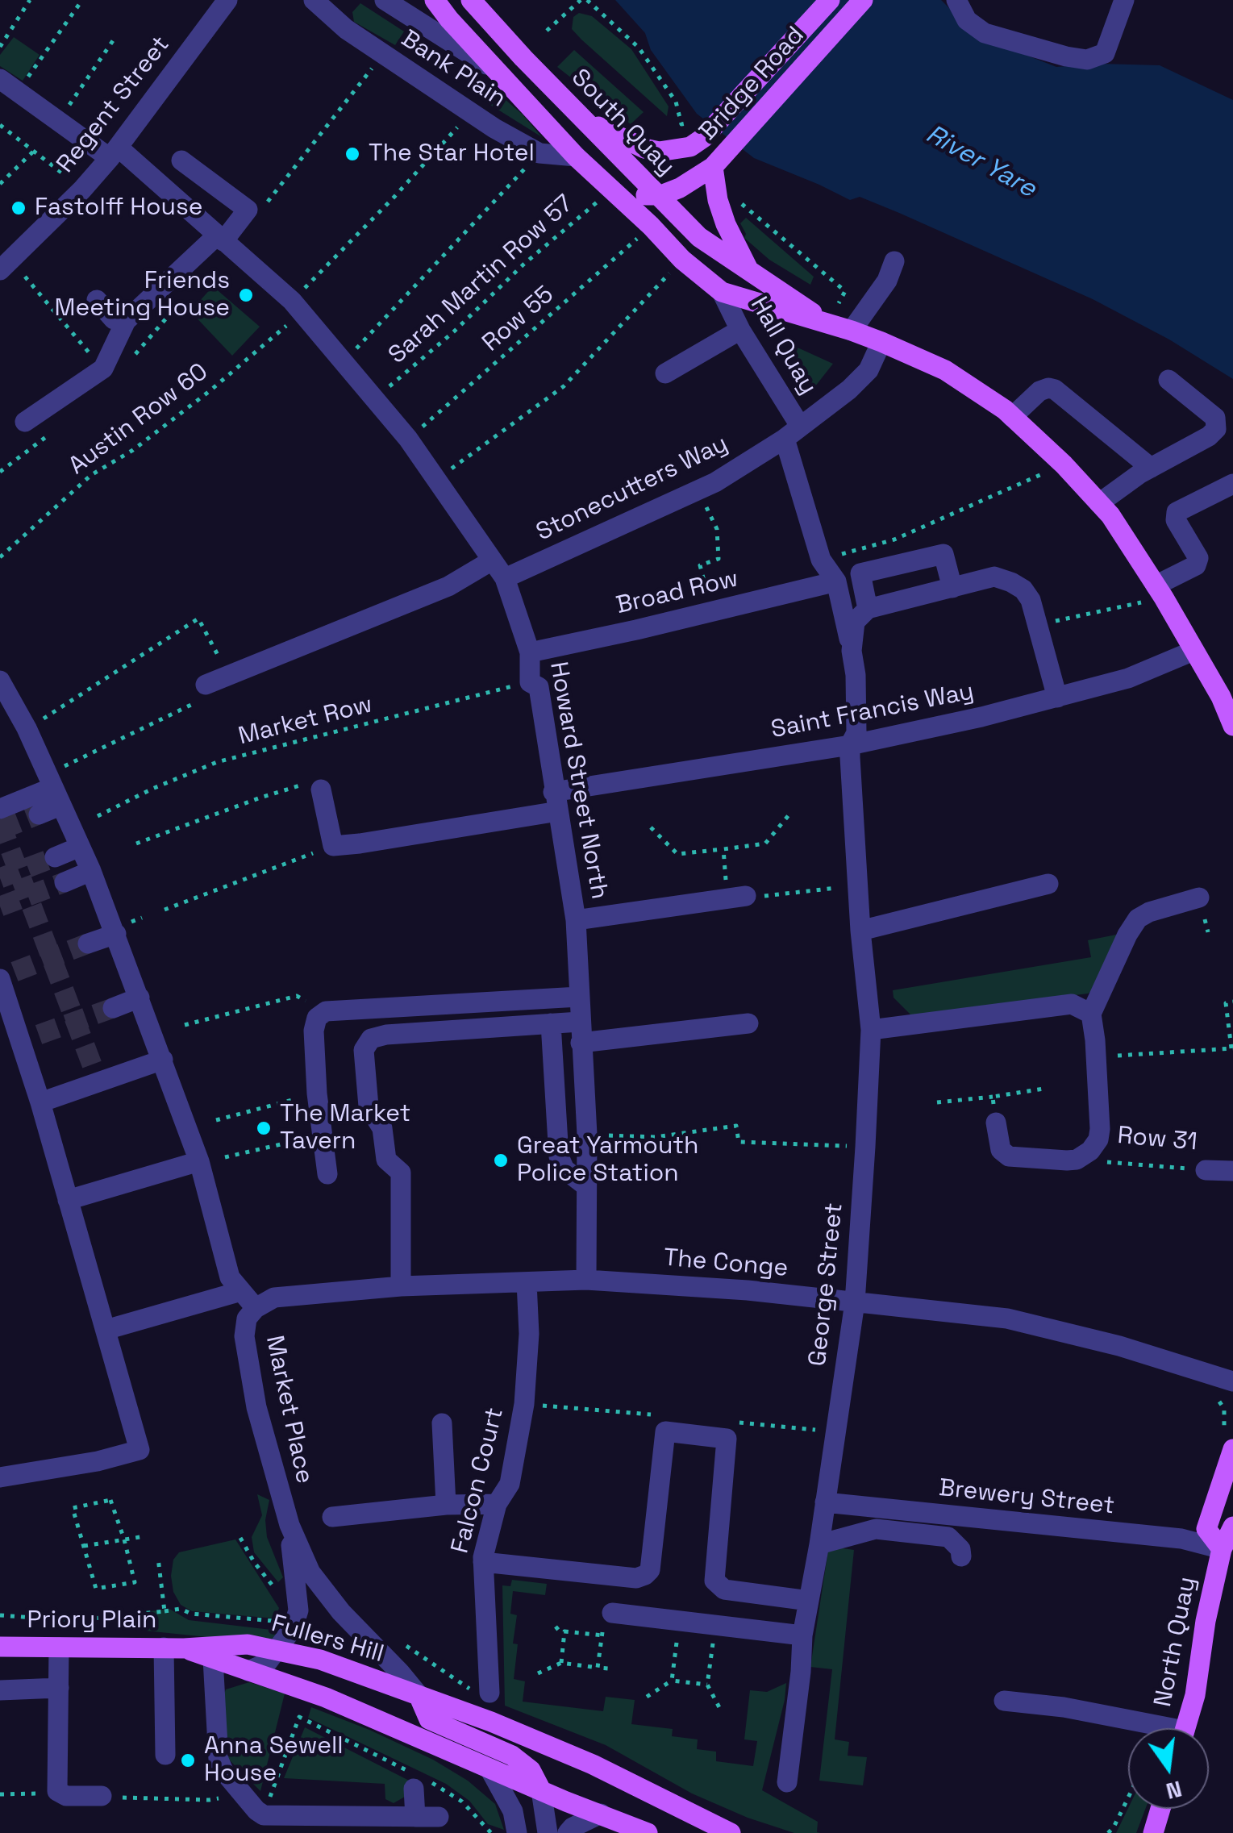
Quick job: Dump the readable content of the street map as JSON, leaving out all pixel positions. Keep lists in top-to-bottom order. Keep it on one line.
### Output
{"streets":{"main road":["Bridge Road","South Quay","Hall Quay","Priory Plain","Fullers Hill","North Quay"],"street":["Bank Plain","Regent Street","Stonecutters Way","Broad Row","Saint Francis Way","Howard Street North","Row 31","The Conge","George Street","Market Place","Falcon Court","Brewery Street"],"path":["Sarah Martin Row 57","Row 55","Austin Row 60","Market Row"]},"crossings":[["Bank Plain","Austin Row 60"],["Bridge Road","South Quay"],["Bridge Road","Hall Quay"],["Regent Street","Howard Street North"],["South Quay","Hall Quay"],["Sarah Martin Row 57","Hall Quay"],["Sarah Martin Row 57","Howard Street North"],["Row 55","Hall Quay"],["Row 55","Howard Street North"],["Hall Quay","Stonecutters Way"],["Austin Row 60","Howard Street North"],["Stonecutters Way","Howard Street North"],["Broad Row","Howard Street North"],["Saint Francis Way","Howard Street North"],["Saint Francis Way","George Street"],["Market Row","Howard Street North"],["Howard Street North","The Conge"],["The Conge","George Street"],["The Conge","Market Place"],["The Conge","Falcon Court"],["George Street","Brewery Street"],["Market Place","Fullers Hill"],["Brewery Street","North Quay"],["Priory Plain","Fullers Hill"]],"water":["River Yare"],"places":["The Star Hotel","Fastolff House","Friends Meeting House","The Market Tavern","Great Yarmouth Police Station","Anna Sewell House"],"north":"bottom"}
